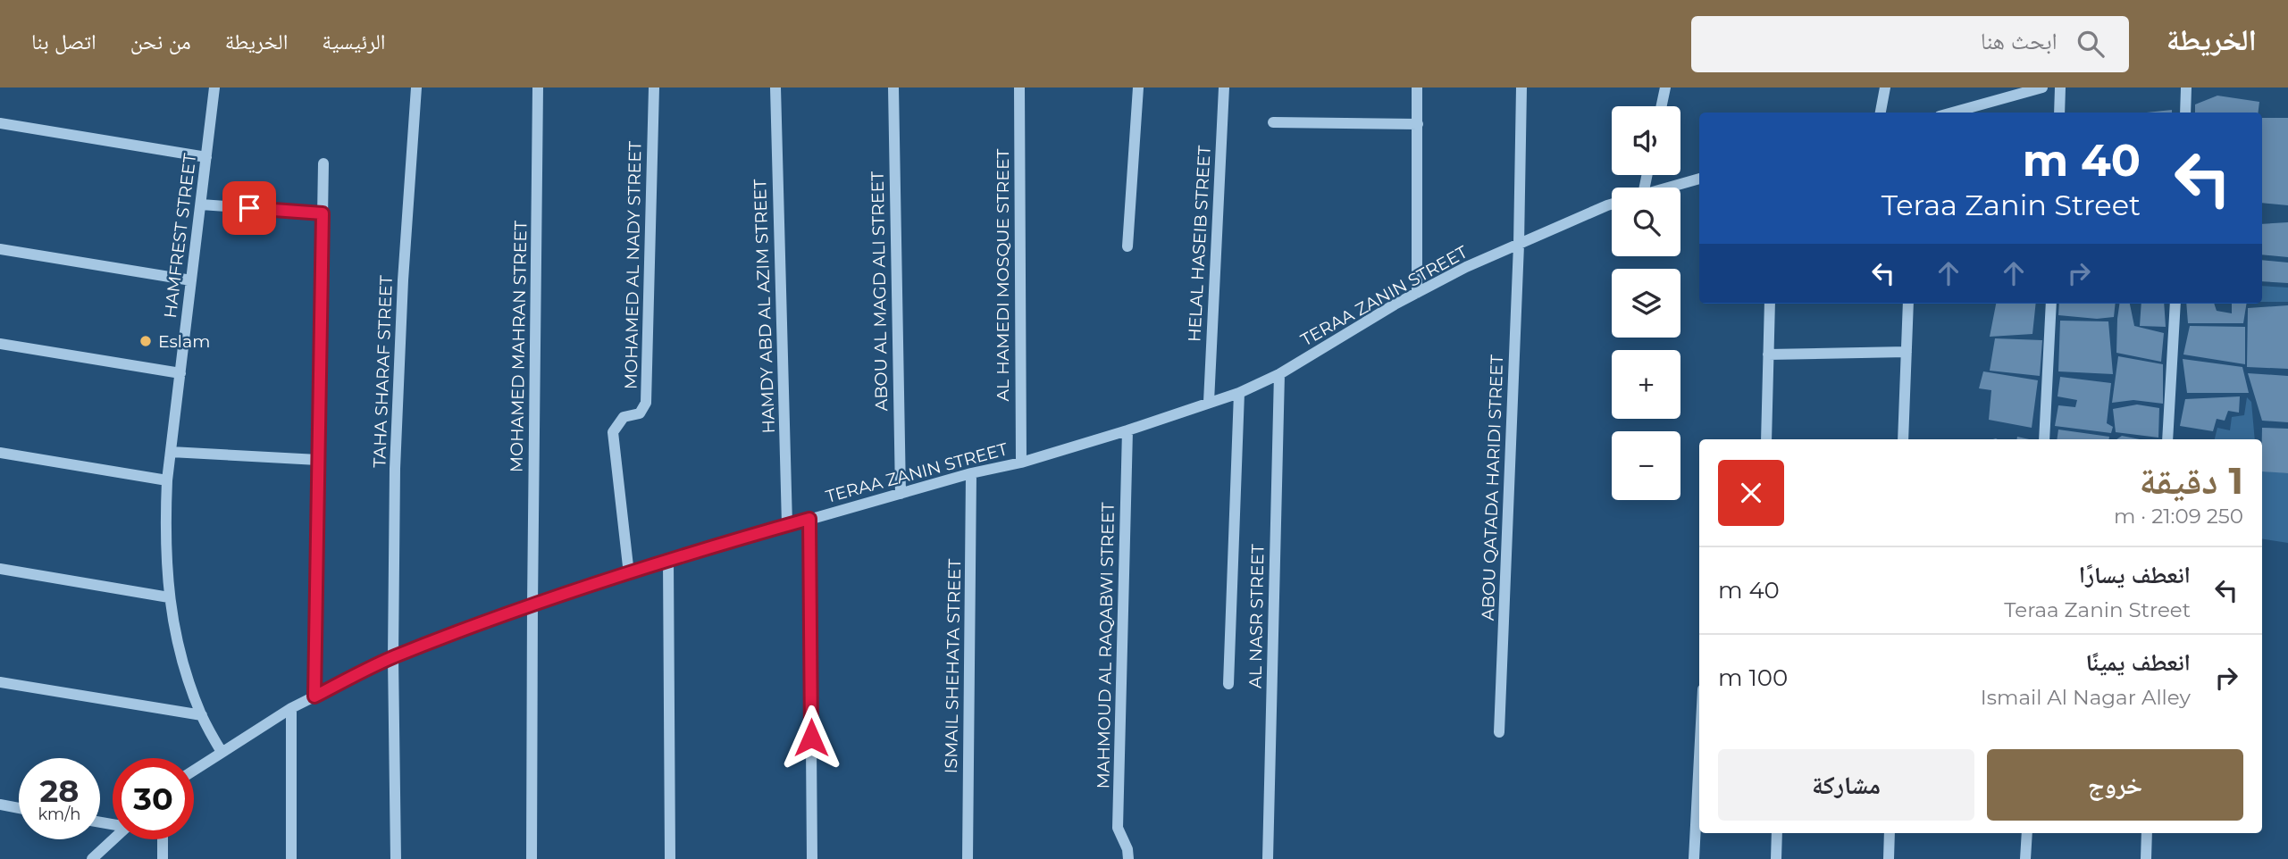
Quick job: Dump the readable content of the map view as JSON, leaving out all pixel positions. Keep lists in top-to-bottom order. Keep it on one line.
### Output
{"streets":{"street":["HAMFREST STREET","HELAL HASEIB STREET","MOHAMED AL NADY STREET","AL HAMEDI MOSQUE STREET","ABOU AL MAGD ALI STREET","TERAA ZANIN STREET","HAMDY ABD AL AZIM STREET","MOHAMED MAHRAN STREET","TAHA SHARAF STREET","ABOU QATADA HARIDI STREET","AL NASR STREET","MAHMOUD AL RAQABWI STREET","ISMAIL SHEHATA STREET"]},"crossings":[["HAMFREST STREET","TERAA ZANIN STREET"],["HELAL HASEIB STREET","TERAA ZANIN STREET"],["MOHAMED AL NADY STREET","TERAA ZANIN STREET"],["AL HAMEDI MOSQUE STREET","TERAA ZANIN STREET"],["ABOU AL MAGD ALI STREET","TERAA ZANIN STREET"],["TERAA ZANIN STREET","HAMDY ABD AL AZIM STREET"],["TERAA ZANIN STREET","MOHAMED MAHRAN STREET"],["TERAA ZANIN STREET","TAHA SHARAF STREET"],["TERAA ZANIN STREET","ABOU QATADA HARIDI STREET"],["TERAA ZANIN STREET","AL NASR STREET"],["TERAA ZANIN STREET","MAHMOUD AL RAQABWI STREET"],["TERAA ZANIN STREET","ISMAIL SHEHATA STREET"]],"places":["Eslam"],"page":{"header":"الخريطة","search":"ابحث هنا","nav":["الرئيسية","الخريطة","من نحن","اتصل بنا"],"map_buttons":["+","−"],"turn":["40 m","Teraa Zanin Street"],"heading":["1 دقيقة","250 m · 21:09"],"list":[{"name":"انعطف يسارًا","note":"Teraa Zanin Street","value":"40 m"},{"name":"انعطف يمينًا","note":"Ismail Al Nagar Alley","value":"100 m"}],"buttons":["خروج","مشاركة"],"speed":"28 km/h","limit":"30"}}
